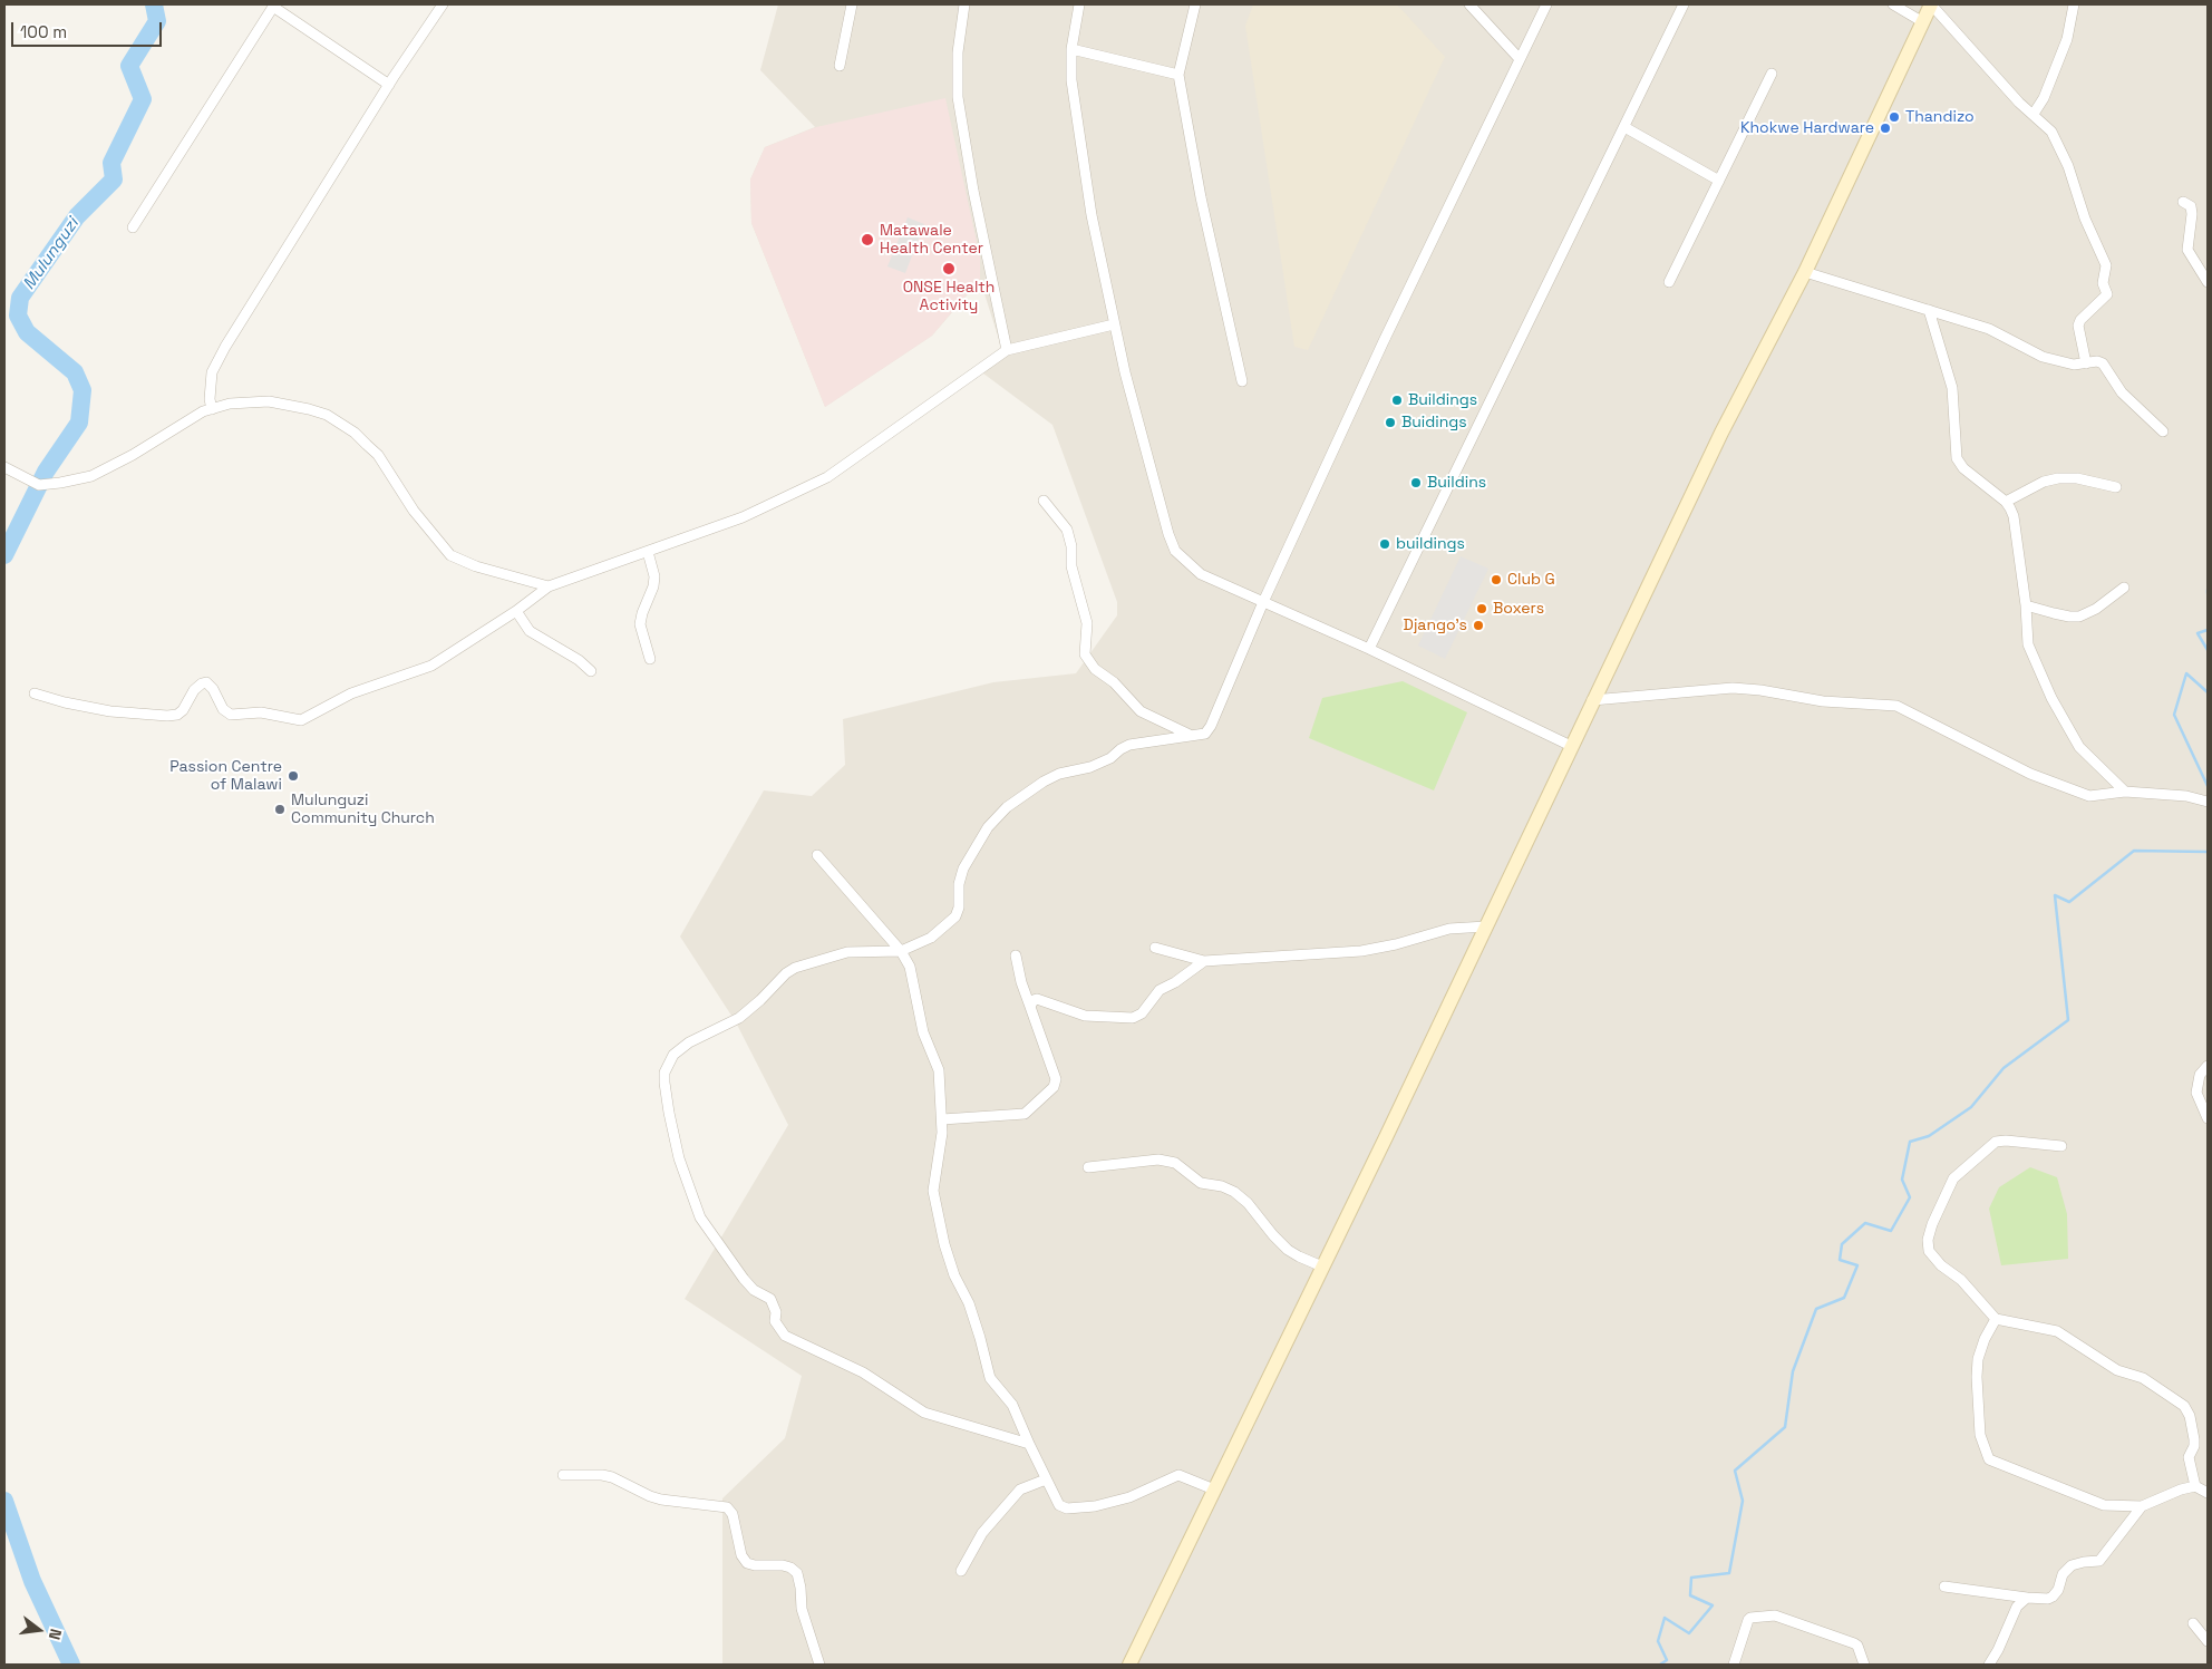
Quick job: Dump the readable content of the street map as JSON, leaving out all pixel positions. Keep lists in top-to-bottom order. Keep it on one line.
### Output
{"water":["Mulunguzi"],"places":["Thandizo","Khokwe Hardware","Matawale Health Center","ONSE Health Activity","Buildings","Buidings","Buildins","buildings","Club G","Boxers","Django's","Passion Centre of Malawi","Mulunguzi Community Church"],"scale_bar":"100 m","north":"right"}
